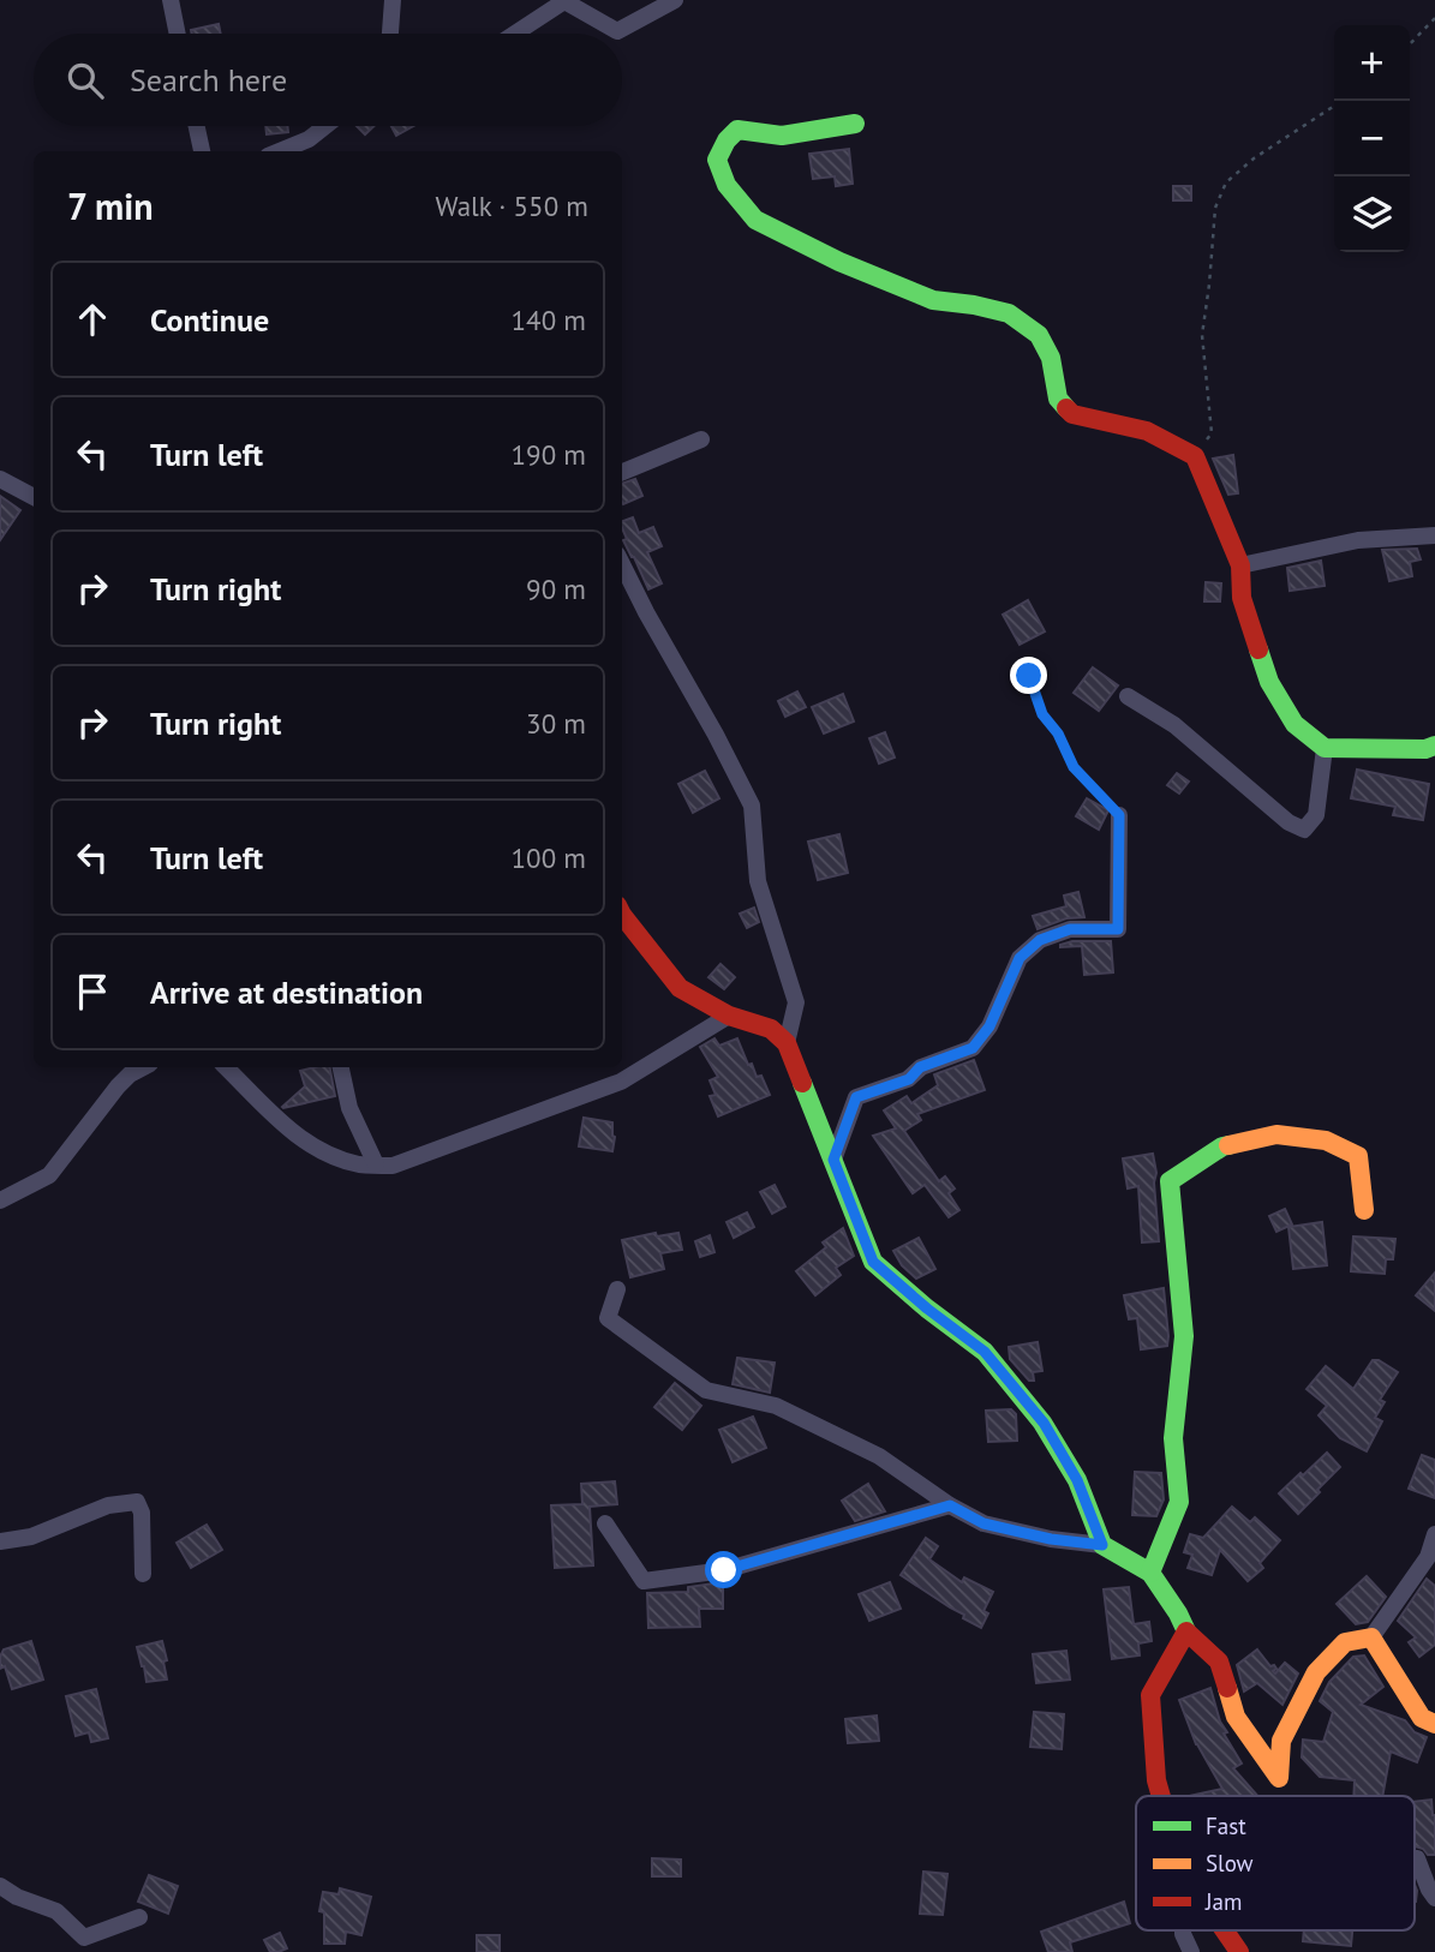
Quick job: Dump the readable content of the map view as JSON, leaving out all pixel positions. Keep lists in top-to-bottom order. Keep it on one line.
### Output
{"legend":["Fast","Slow","Jam"],"page":{"map_buttons":["+","−"],"search":"Search here","heading":["7 min","Walk · 550 m"],"list":[["Continue","140 m"],["Turn left","190 m"],["Turn right","90 m"],["Turn right","30 m"],["Turn left","100 m"],"Arrive at destination"]}}
